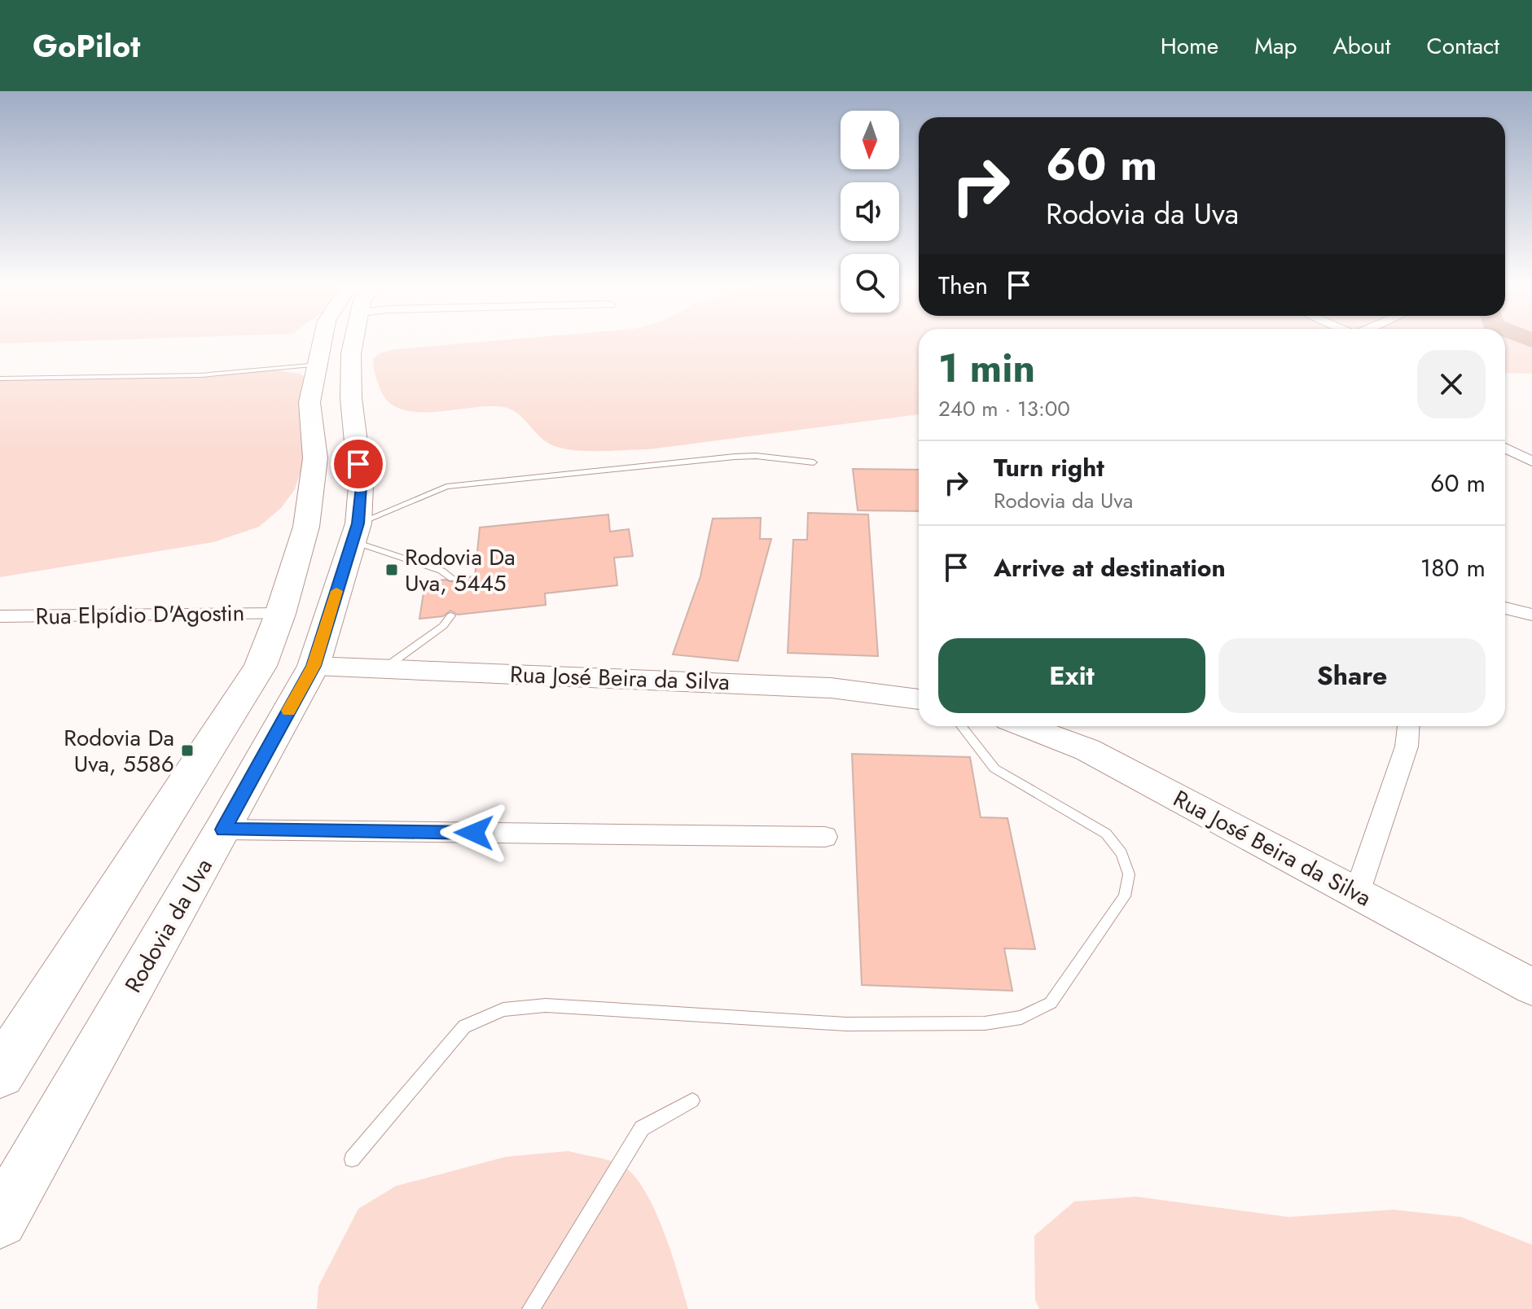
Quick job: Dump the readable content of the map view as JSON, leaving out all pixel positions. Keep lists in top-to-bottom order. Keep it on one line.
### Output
{"streets":{"main road":["Rodovia da Uva"],"street":["Rua Elpídio D'Agostin","Rua José Beira da Silva"]},"crossings":[["Rua José Beira da Silva","Rodovia da Uva"]],"places":{"transit":["Rodovia Da Uva, 5445","Rodovia Da Uva, 5586"]},"north":"bottom","page":{"header":"GoPilot","nav":["Home","Map","About","Contact"],"turn":["60 m","Rodovia da Uva"],"then":"Then","heading":["1 min","240 m · 13:00"],"list":[{"name":"Turn right","note":"Rodovia da Uva","value":"60 m"},{"name":"Arrive at destination","value":"180 m"}],"buttons":["Exit","Share"]}}
